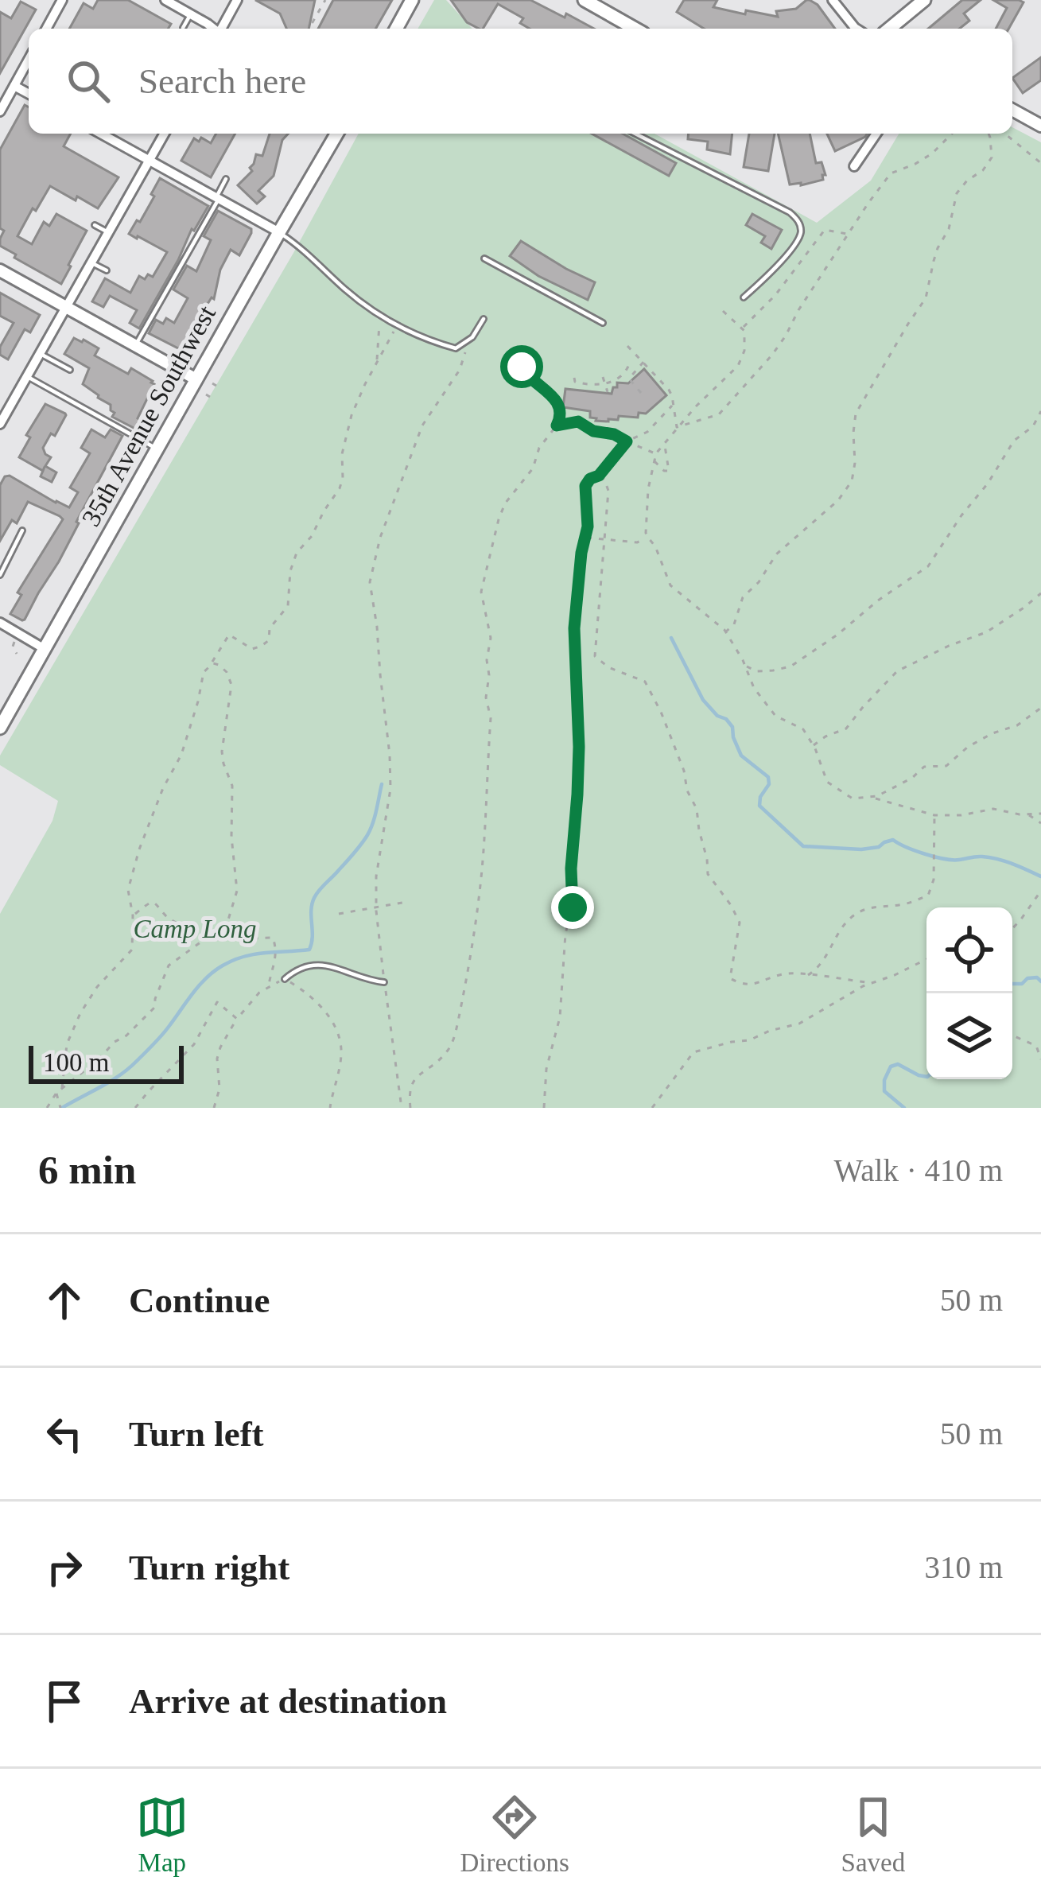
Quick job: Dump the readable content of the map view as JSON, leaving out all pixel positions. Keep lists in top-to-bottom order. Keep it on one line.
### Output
{"streets":{"main road":["35th Avenue Southwest"]},"parks":["Camp Long"],"scale_bar":"100 m","page":{"search":"Search here","scale":"100 m","heading":["6 min","Walk · 410 m"],"list":[["Continue","50 m"],["Turn left","50 m"],["Turn right","310 m"],"Arrive at destination"],"nav":["Map","Directions","Saved"]}}
